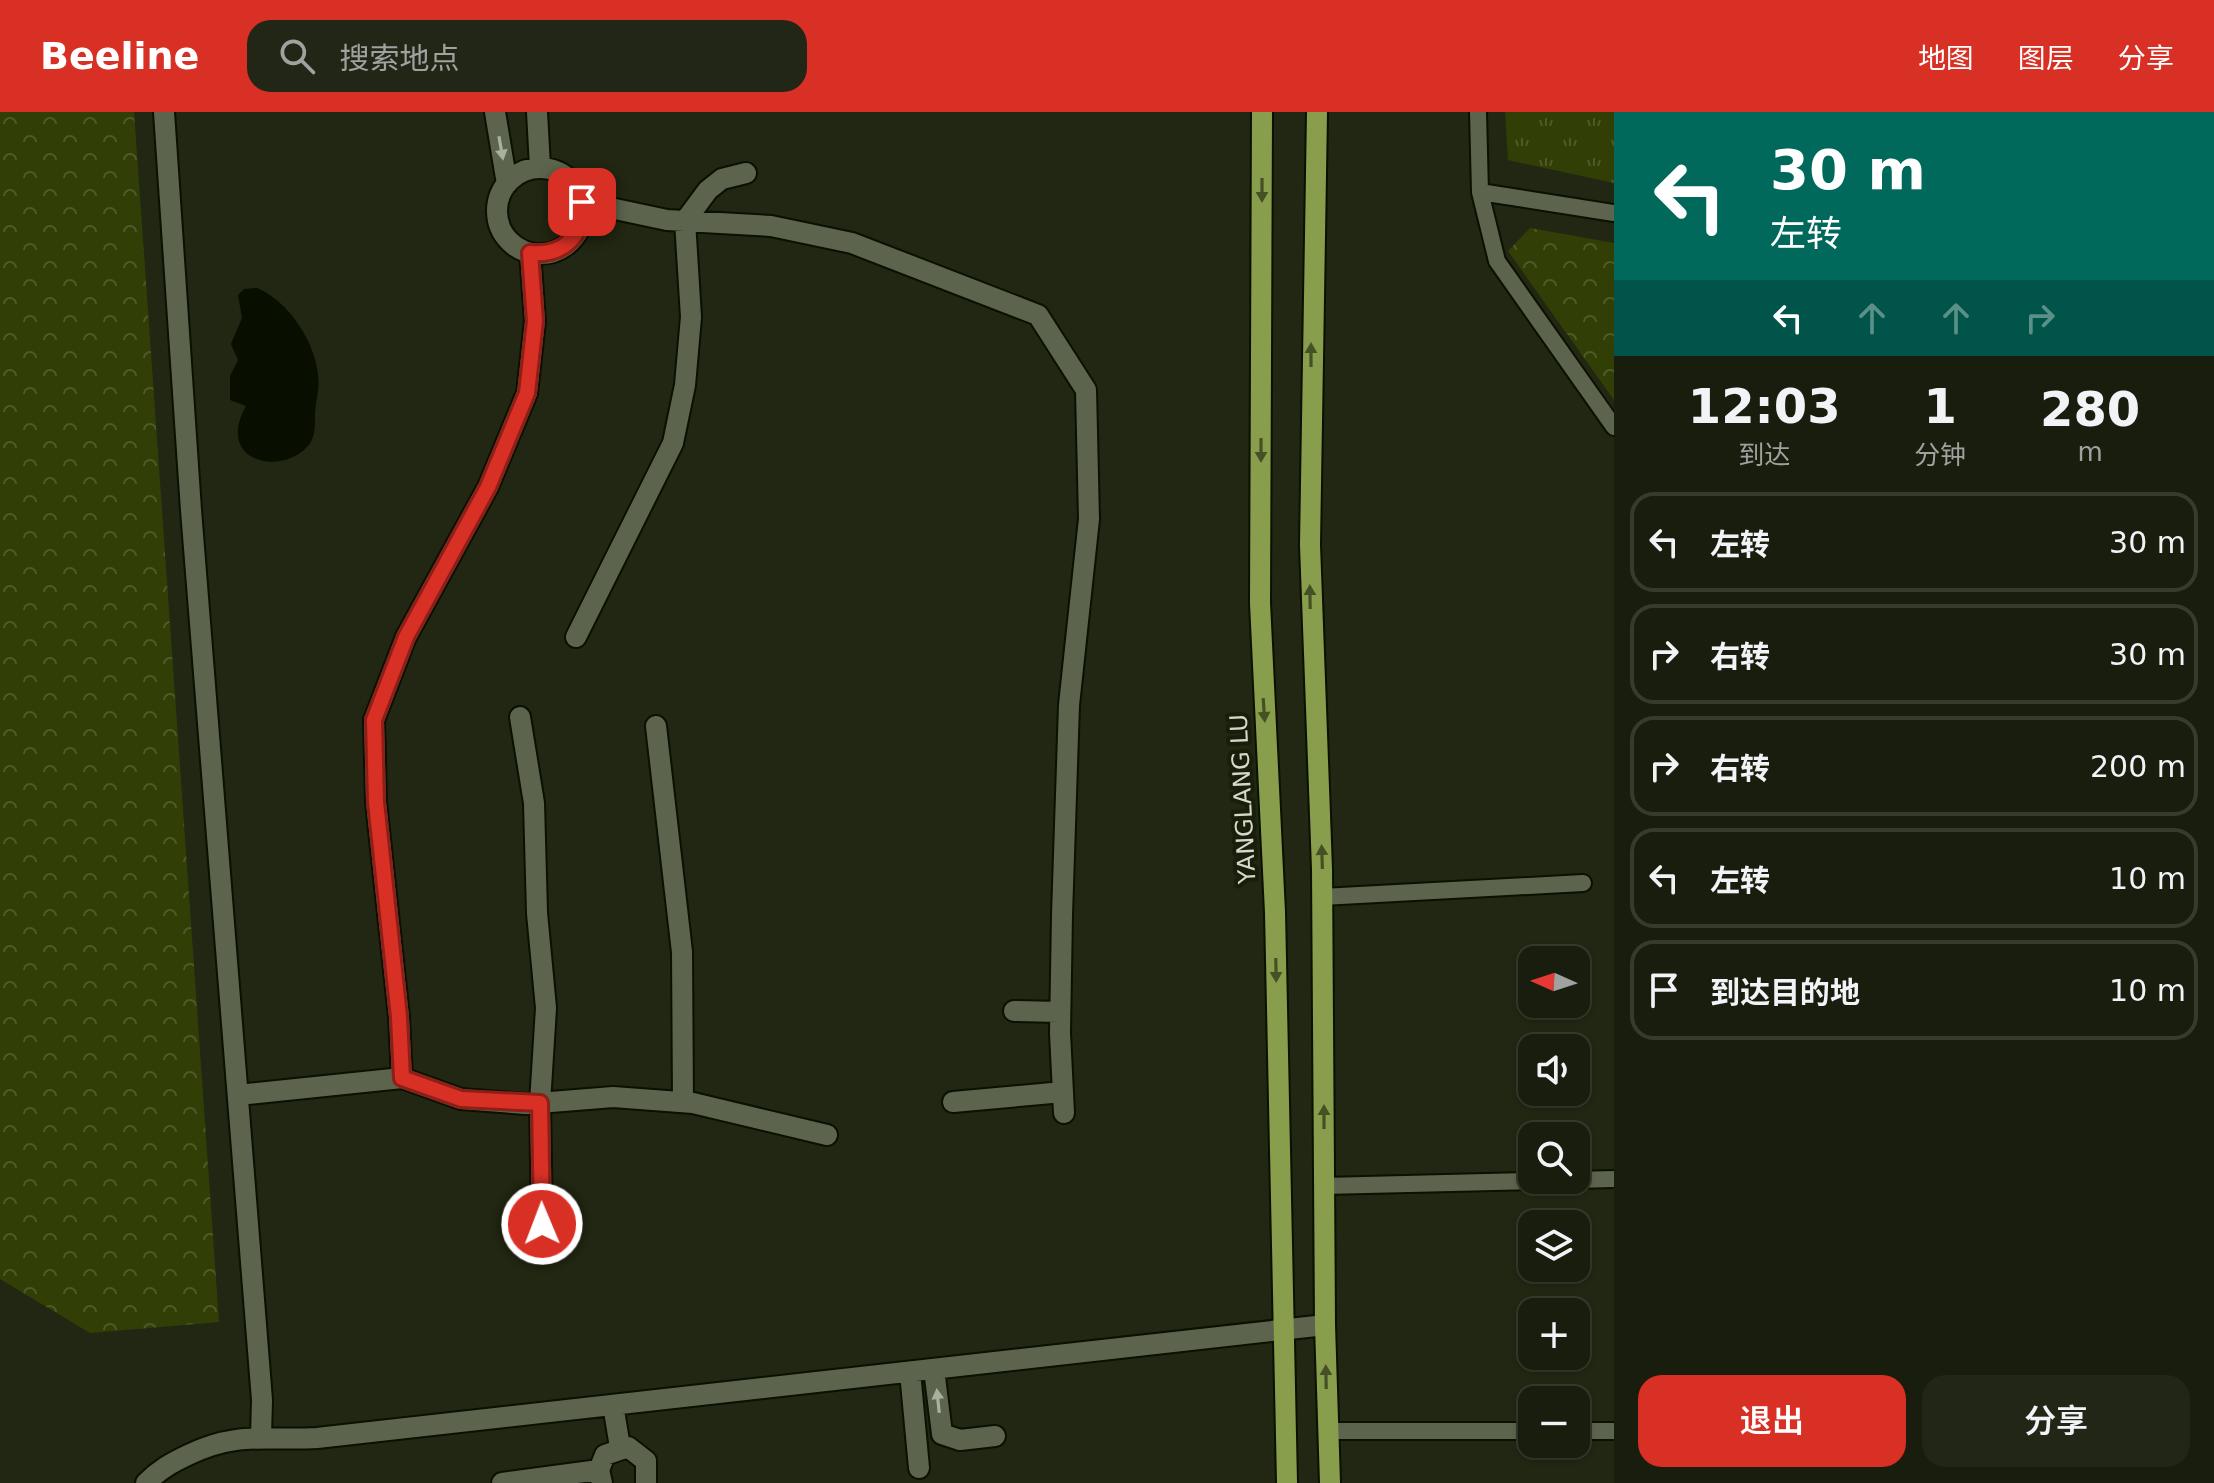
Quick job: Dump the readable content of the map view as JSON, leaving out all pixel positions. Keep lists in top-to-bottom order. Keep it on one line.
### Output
{"streets":{"main road":["YANGLANG LU"]},"north":"left","page":{"header":"Beeline","search":"搜索地点","nav":["地图","图层","分享"],"turn":["30 m","左转"],"eta":["12:03","到达","1","分钟","280","m"],"list":[{"name":"左转","value":"30 m"},{"name":"右转","value":"30 m"},{"name":"右转","value":"200 m"},{"name":"左转","value":"10 m"},{"name":"到达目的地","value":"10 m"}],"map_buttons":["+","−"],"buttons":["退出","分享"]}}
